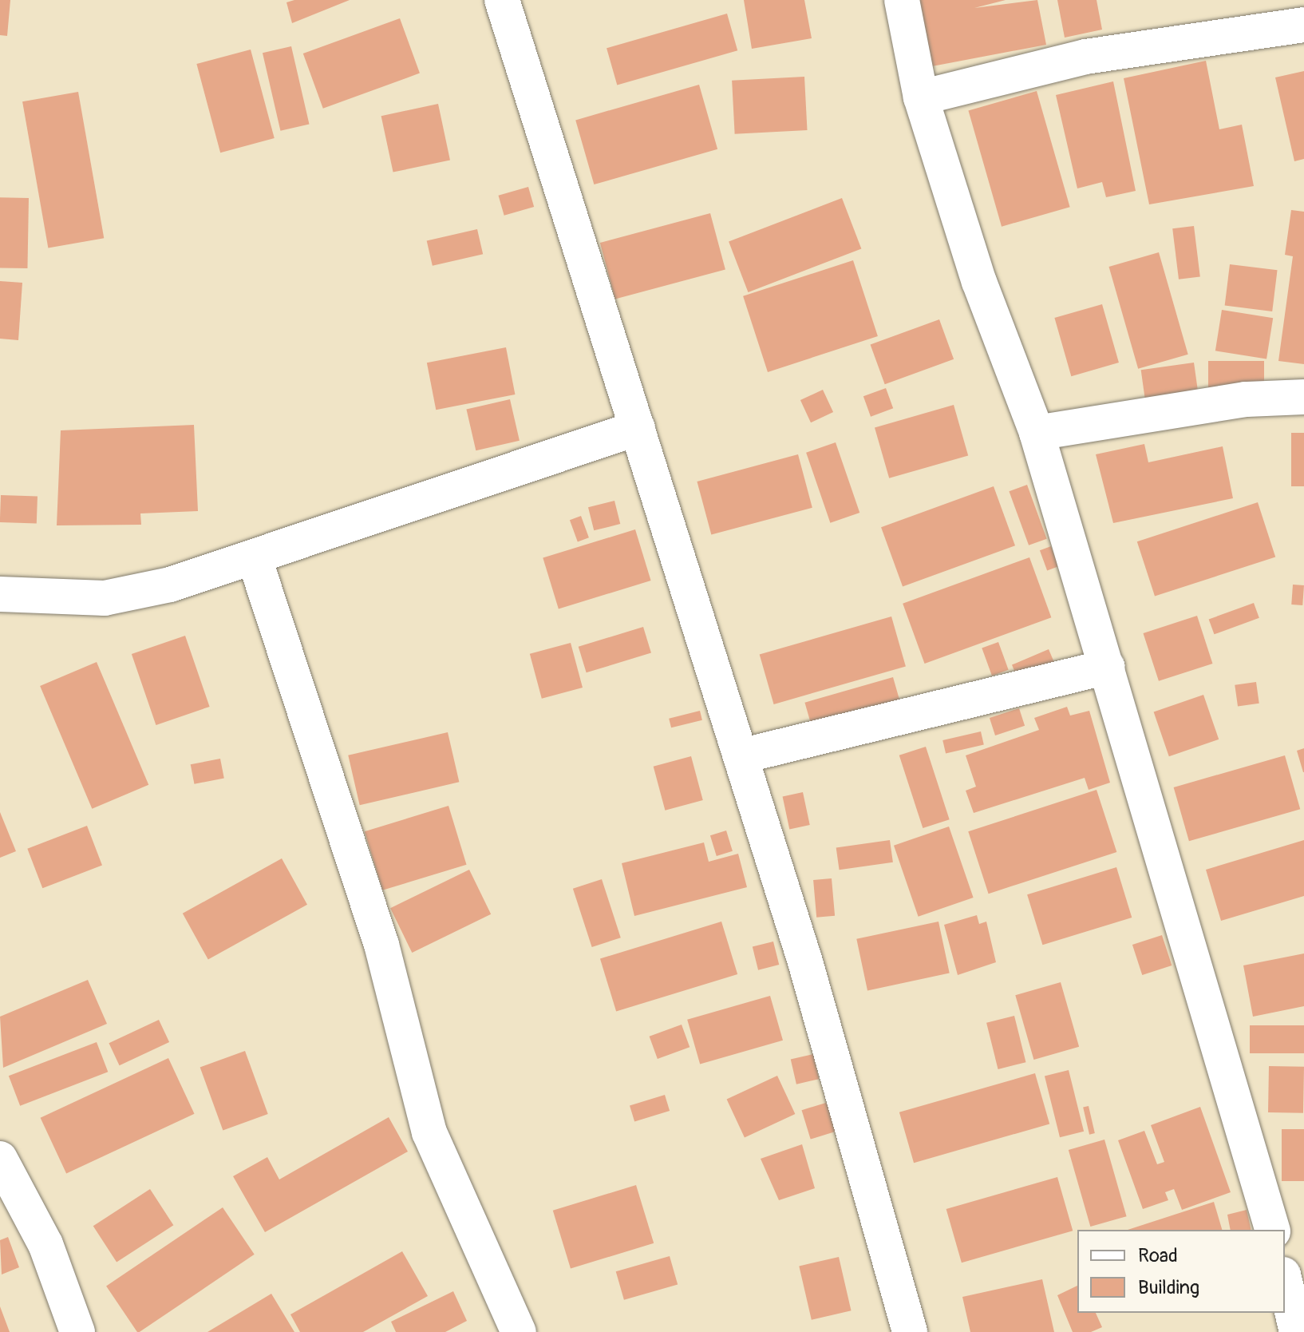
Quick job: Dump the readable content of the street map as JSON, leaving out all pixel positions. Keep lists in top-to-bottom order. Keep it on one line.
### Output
{"legend":["Road","Building"]}
